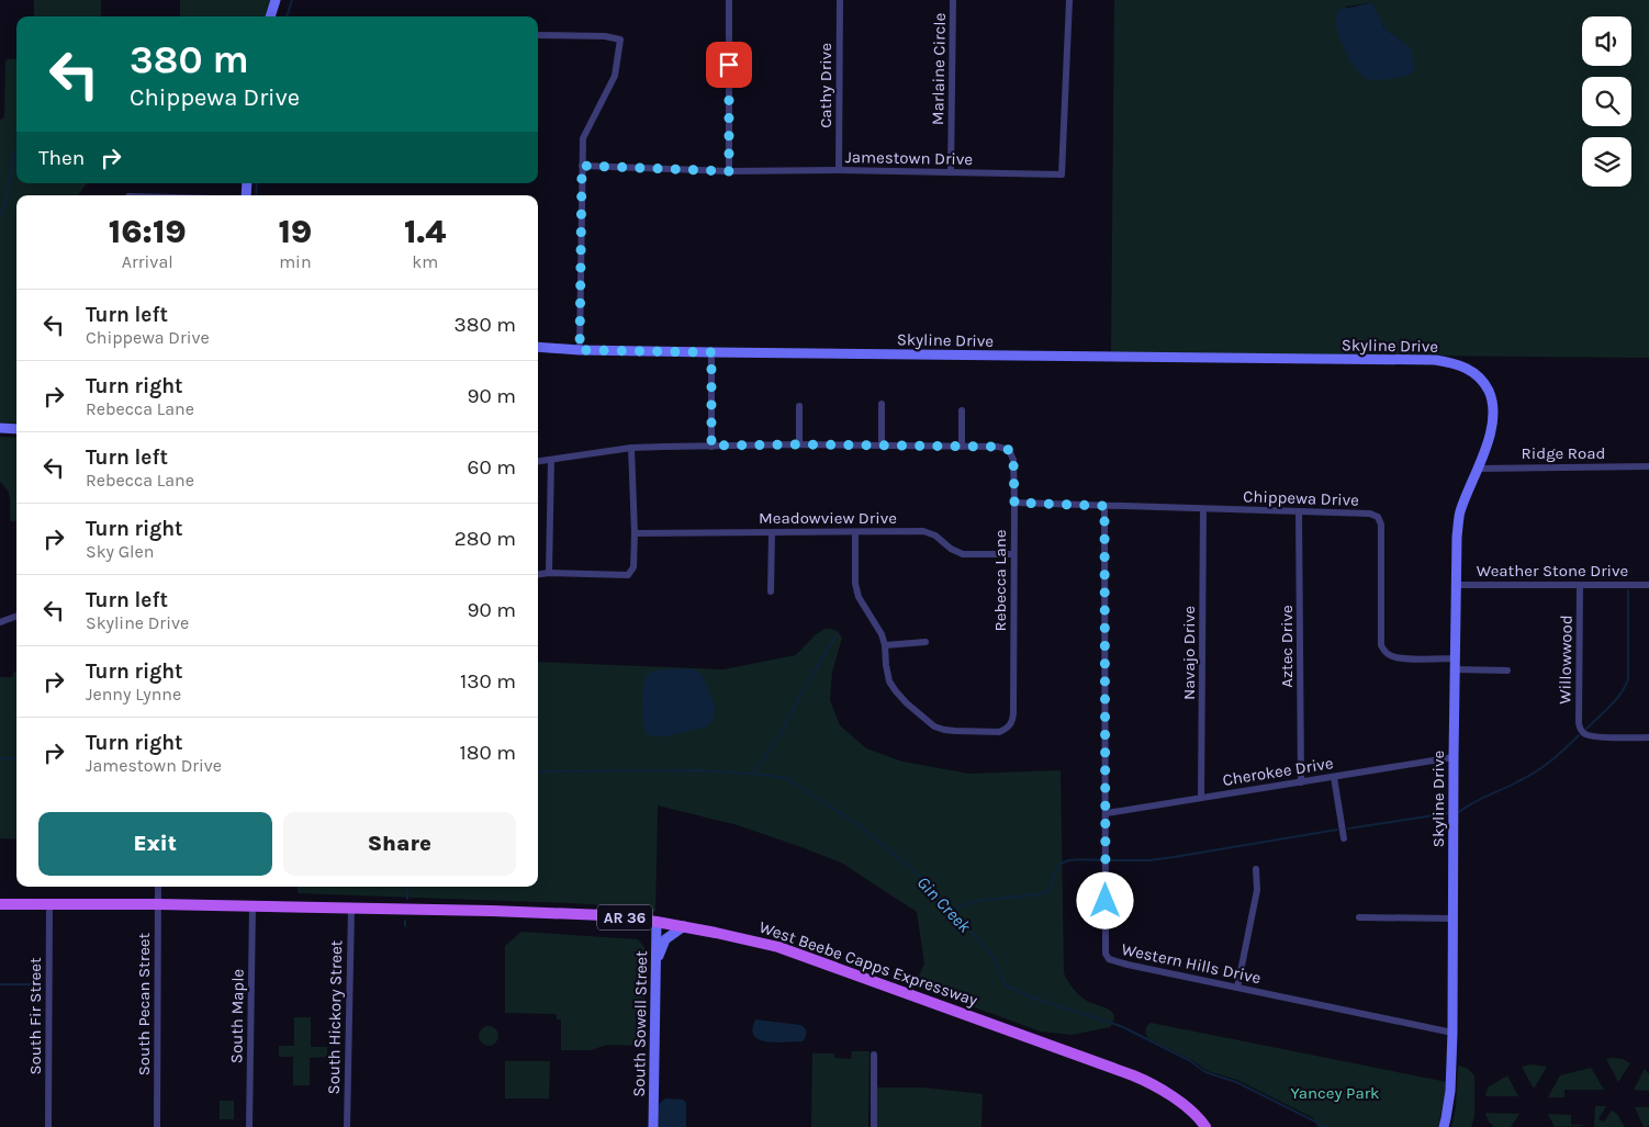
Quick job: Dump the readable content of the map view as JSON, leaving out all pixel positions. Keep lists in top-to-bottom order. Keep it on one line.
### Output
{"streets":{"main road":["AR 36","West Beebe Capps Expressway"],"street":["Marlaine Circle","Cathy Drive","Jamestown Drive","Skyline Drive","Ridge Road","Chippewa Drive","Meadowview Drive","Weather Stone Drive","Rebecca Lane","Aztec Drive","Navajo Drive","Willowwood","Cherokee Drive","Western Hills Drive","South Pecan Street","South Fir Street","South Maple","South Hickory Street","South Sowell Street"]},"crossings":[["Marlaine Circle","Jamestown Drive"],["Cathy Drive","Jamestown Drive"],["Skyline Drive","Ridge Road"],["Skyline Drive","Chippewa Drive"],["Skyline Drive","Weather Stone Drive"],["Skyline Drive","Cherokee Drive"],["Skyline Drive","Western Hills Drive"],["Chippewa Drive","Rebecca Lane"],["Chippewa Drive","Aztec Drive"],["Chippewa Drive","Navajo Drive"],["Chippewa Drive","Western Hills Drive"],["Meadowview Drive","Rebecca Lane"],["Weather Stone Drive","Willowwood"],["Aztec Drive","Cherokee Drive"],["Navajo Drive","Cherokee Drive"],["Cherokee Drive","Western Hills Drive"],["West Beebe Capps Expressway","South Pecan Street"],["West Beebe Capps Expressway","South Fir Street"],["West Beebe Capps Expressway","South Maple"],["West Beebe Capps Expressway","South Hickory Street"],["West Beebe Capps Expressway","South Sowell Street"]],"water":["Gin Creek"],"parks":["Yancey Park"],"page":{"turn":["380 m","Chippewa Drive"],"then":"Then","eta":["16:19","Arrival","19","min","1.4","km"],"list":[{"name":"Turn left","note":"Chippewa Drive","value":"380 m"},{"name":"Turn right","note":"Rebecca Lane","value":"90 m"},{"name":"Turn left","note":"Rebecca Lane","value":"60 m"},{"name":"Turn right","note":"Sky Glen","value":"280 m"},{"name":"Turn left","note":"Skyline Drive","value":"90 m"},{"name":"Turn right","note":"Jenny Lynne","value":"130 m"},{"name":"Turn right","note":"Jamestown Drive","value":"180 m"}],"buttons":["Exit","Share"]}}
